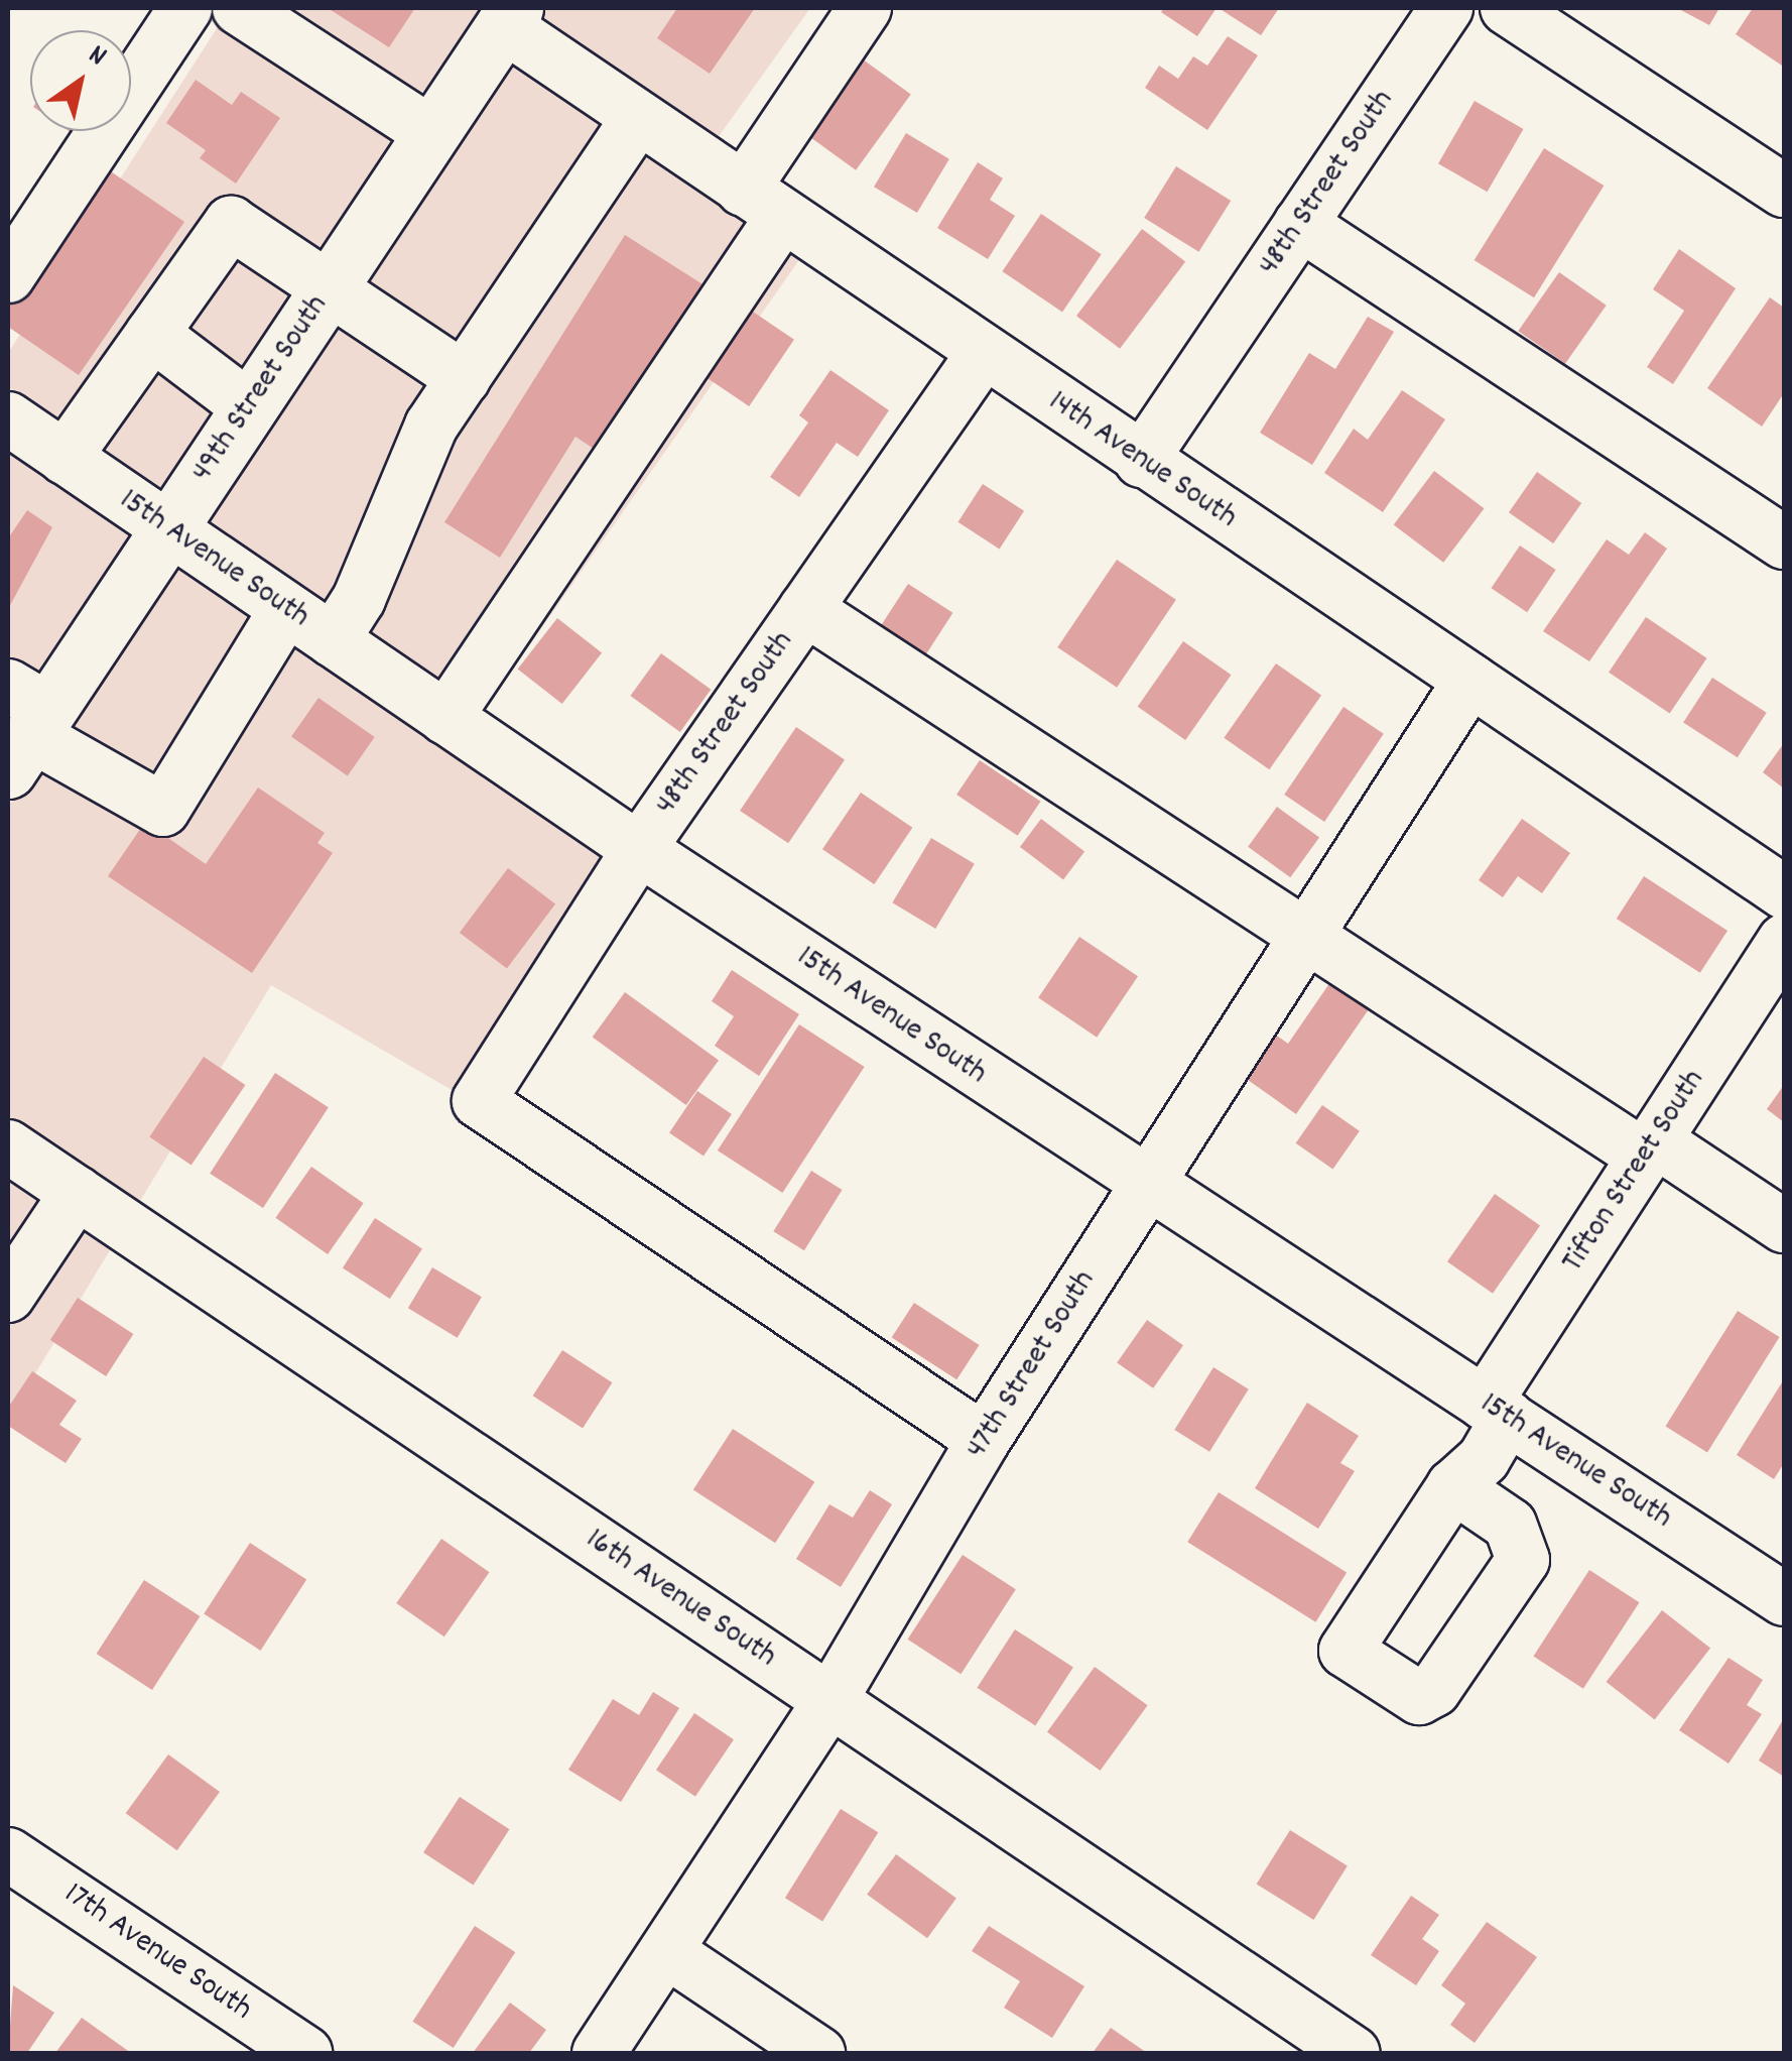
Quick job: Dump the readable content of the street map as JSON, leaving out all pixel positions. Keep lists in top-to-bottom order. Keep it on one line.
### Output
{"streets":{"main road":["49th Street South"],"street":["48th Street South","14th Avenue South","15th Avenue South","Tifton Street South","47th Street South","16th Avenue South","17th Avenue South"]},"crossings":[["48th Street South","14th Avenue South"],["48th Street South","15th Avenue South"],["48th Street South","47th Street South"],["49th Street South","14th Avenue South"],["49th Street South","15th Avenue South"],["14th Avenue South","47th Street South"],["15th Avenue South","Tifton Street South"],["15th Avenue South","47th Street South"],["47th Street South","16th Avenue South"]],"north":"top right"}
